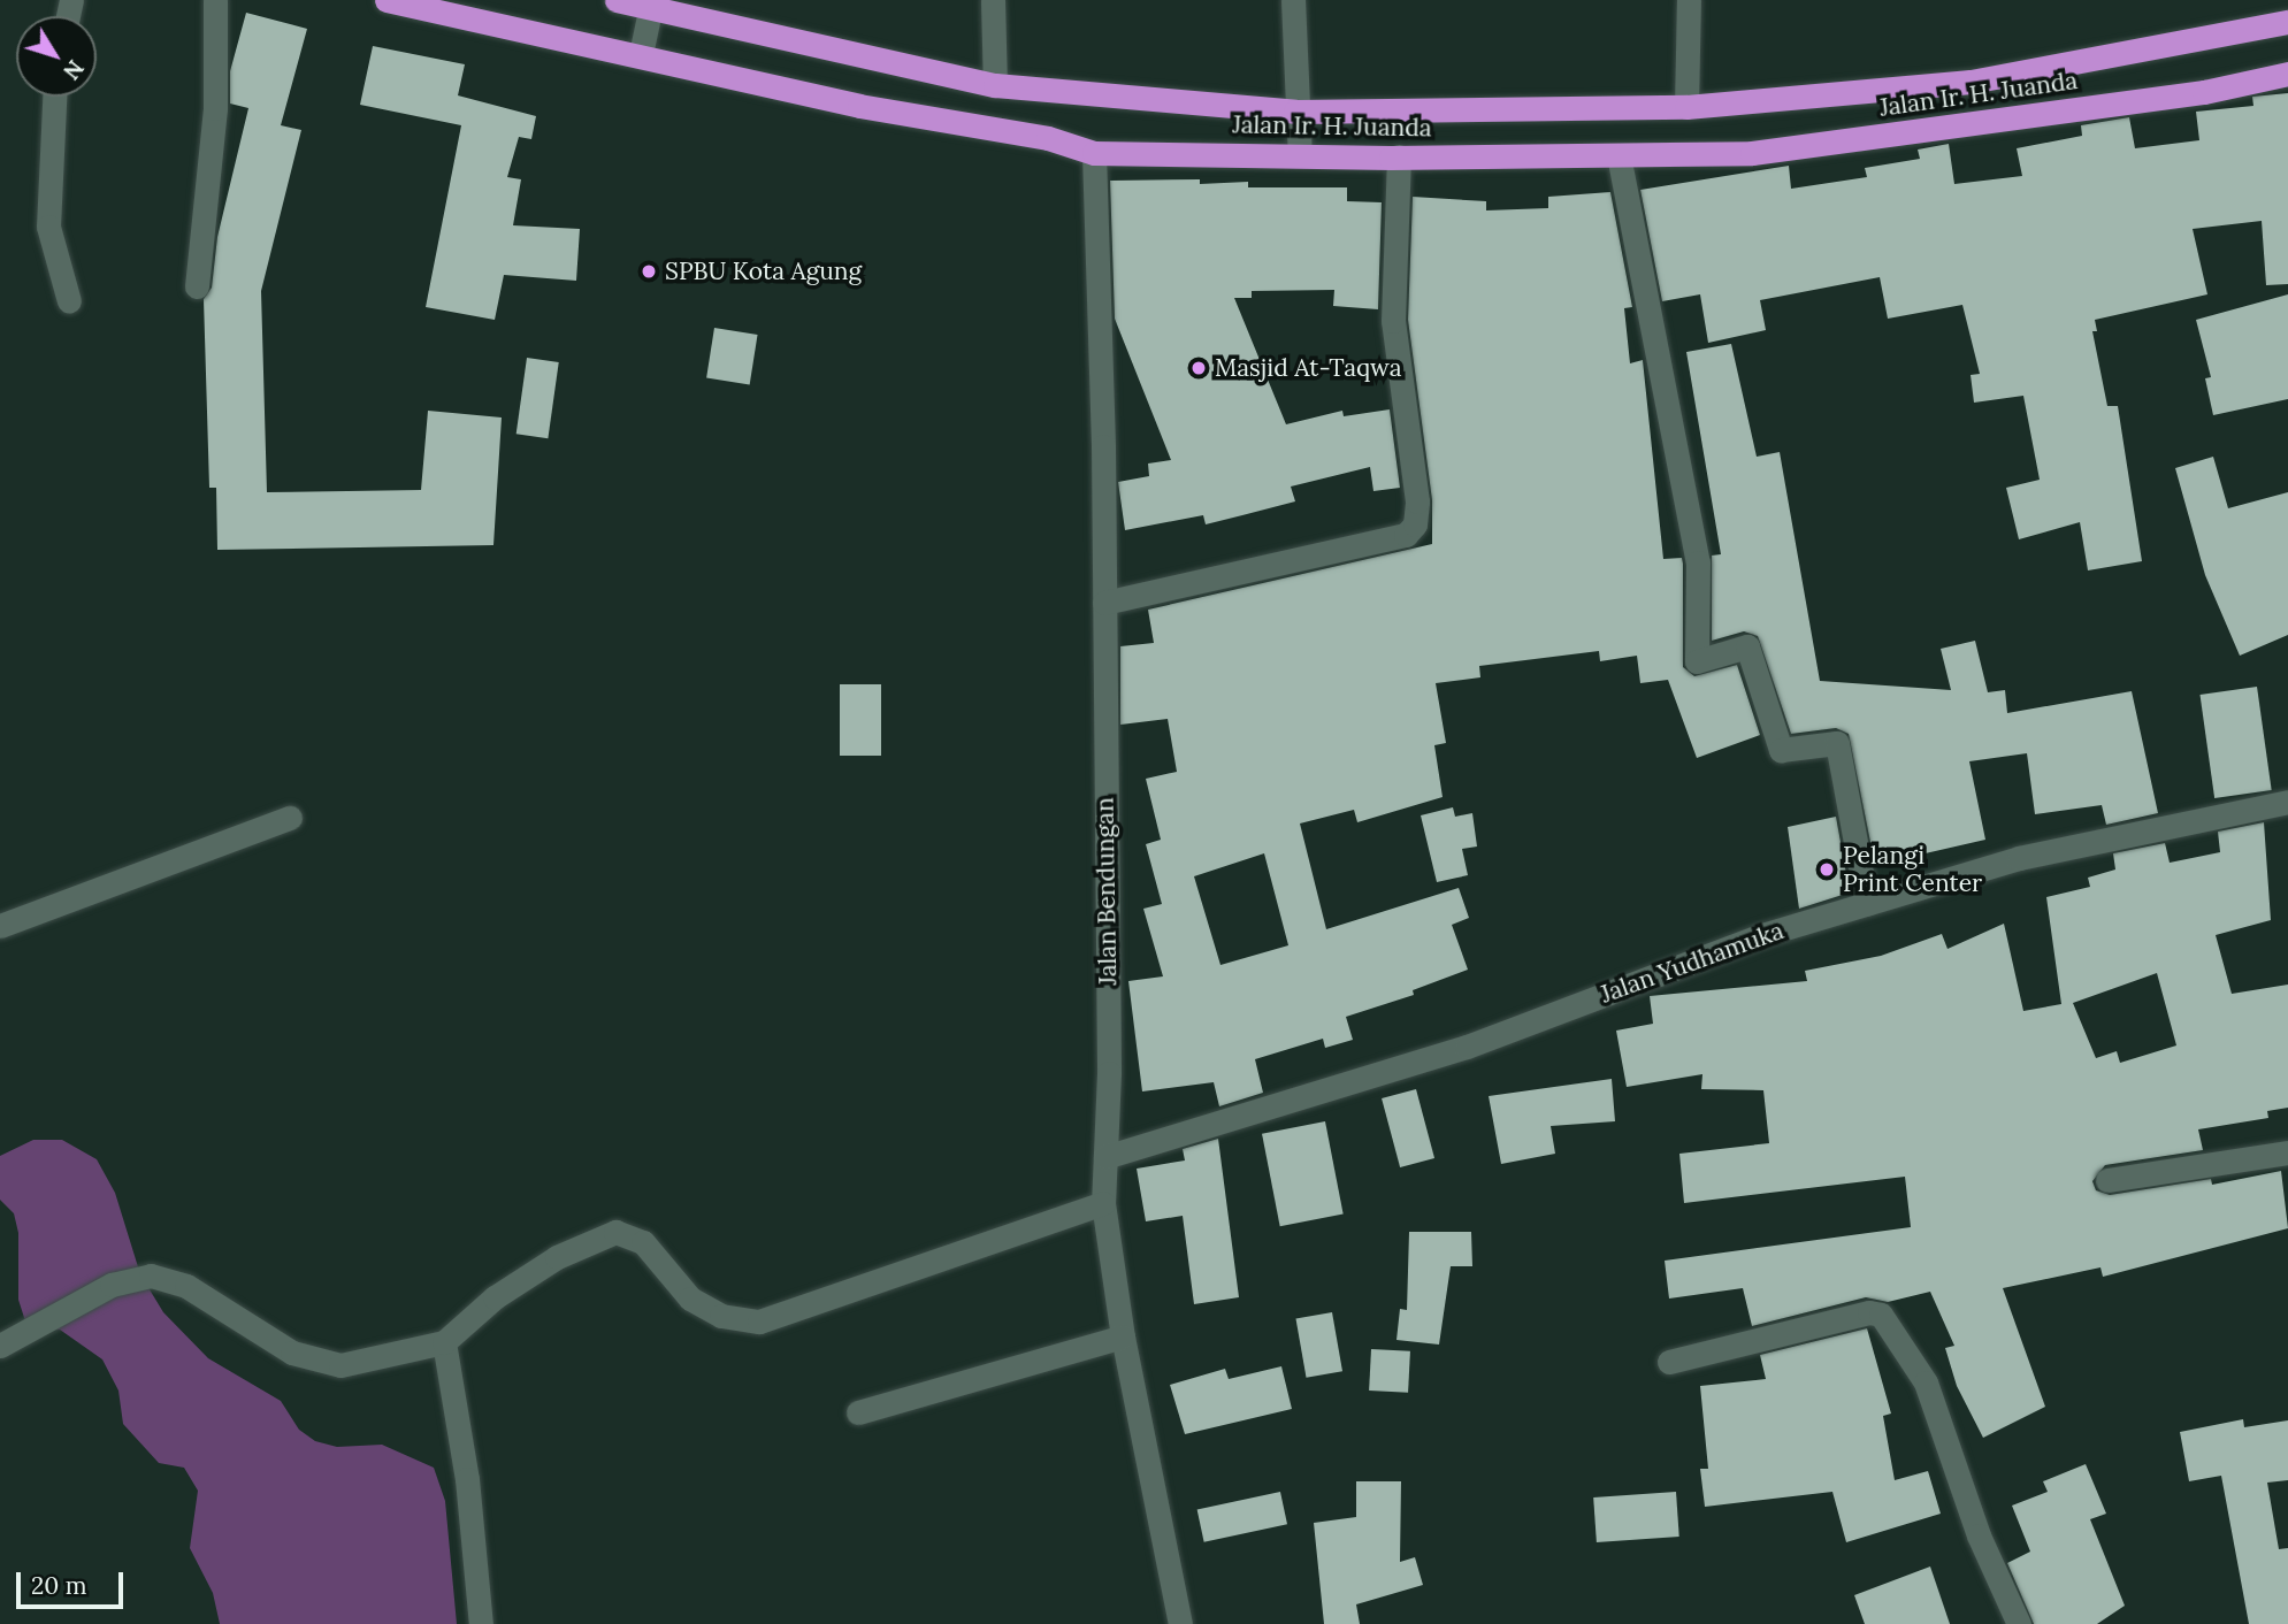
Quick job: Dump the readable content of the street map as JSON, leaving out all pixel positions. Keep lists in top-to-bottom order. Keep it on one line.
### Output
{"streets":{"highway":["Jalan Ir. H. Juanda"],"street":["Jalan Bendungan","Jalan Yudhamuka"]},"crossings":[["Jalan Ir. H. Juanda","Jalan Bendungan"],["Jalan Bendungan","Jalan Yudhamuka"]],"places":["SPBU Kota Agung","Masjid At-Taqwa","Pelangi Print Center"],"scale_bar":"20 m","north":"bottom right"}
